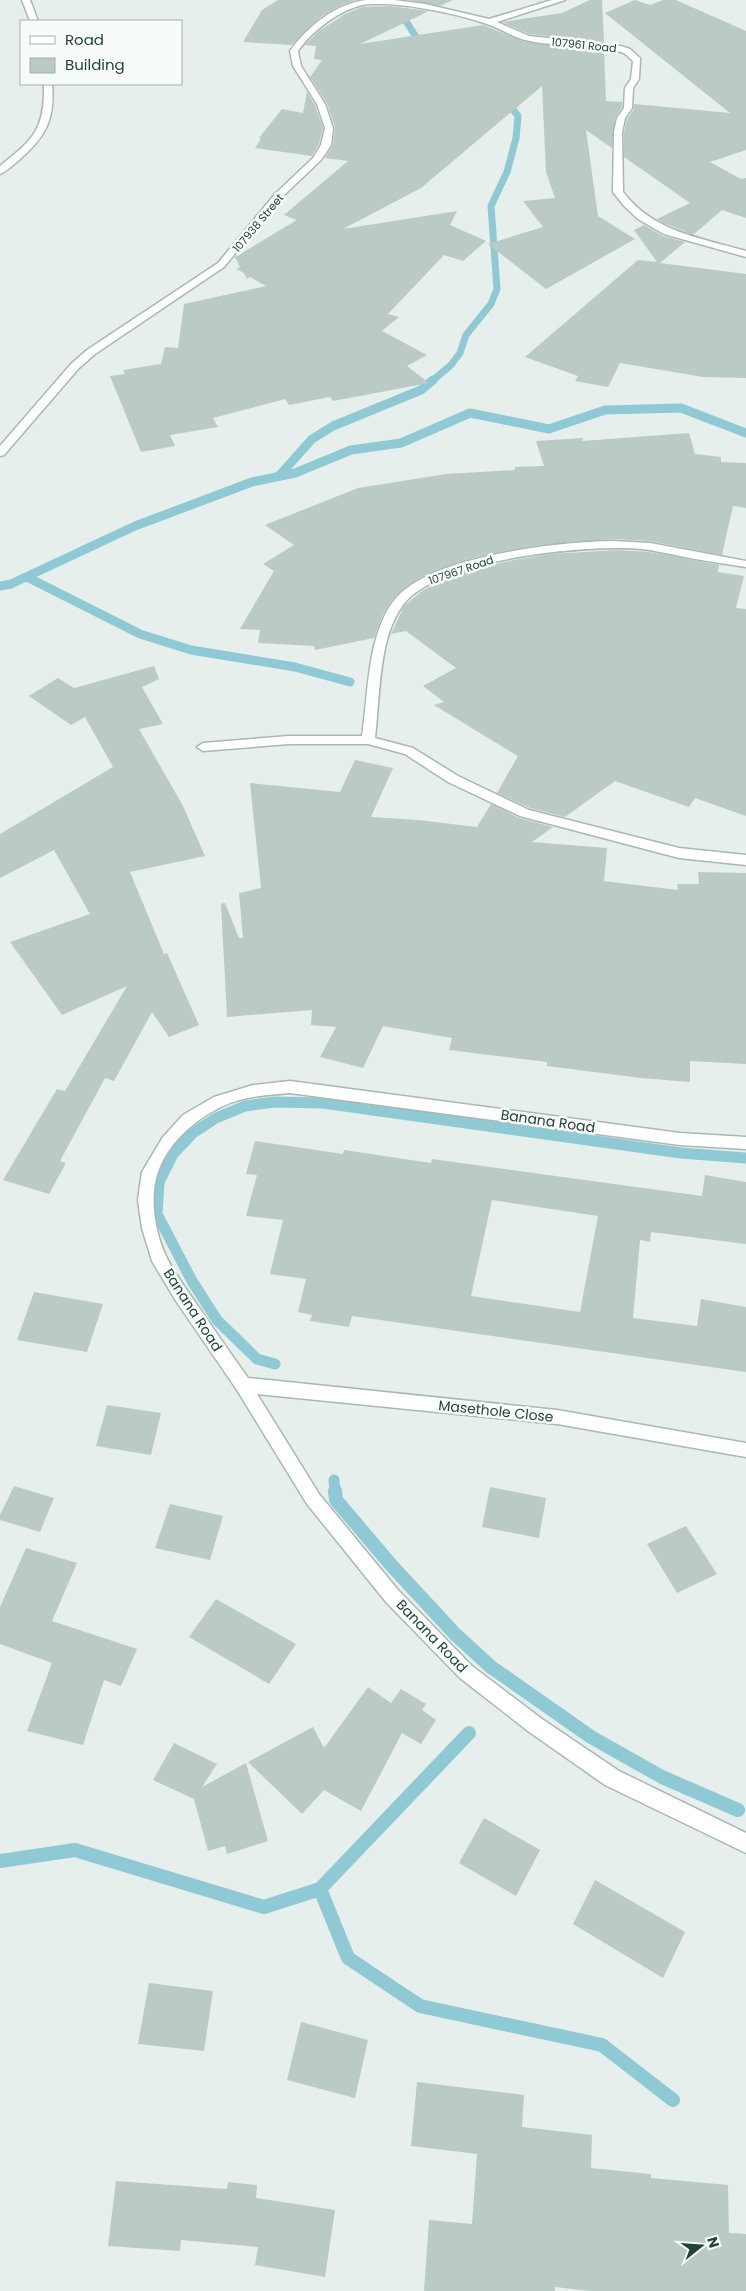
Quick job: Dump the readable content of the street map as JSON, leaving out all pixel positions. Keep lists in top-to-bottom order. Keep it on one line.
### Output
{"streets":{"street":["107961 Road","107938 Street","107967 Road","Banana Road","Masethole Close"]},"crossings":[["107961 Road","107938 Street"],["Banana Road","Masethole Close"]],"legend":["Road","Building"],"north":"right"}
